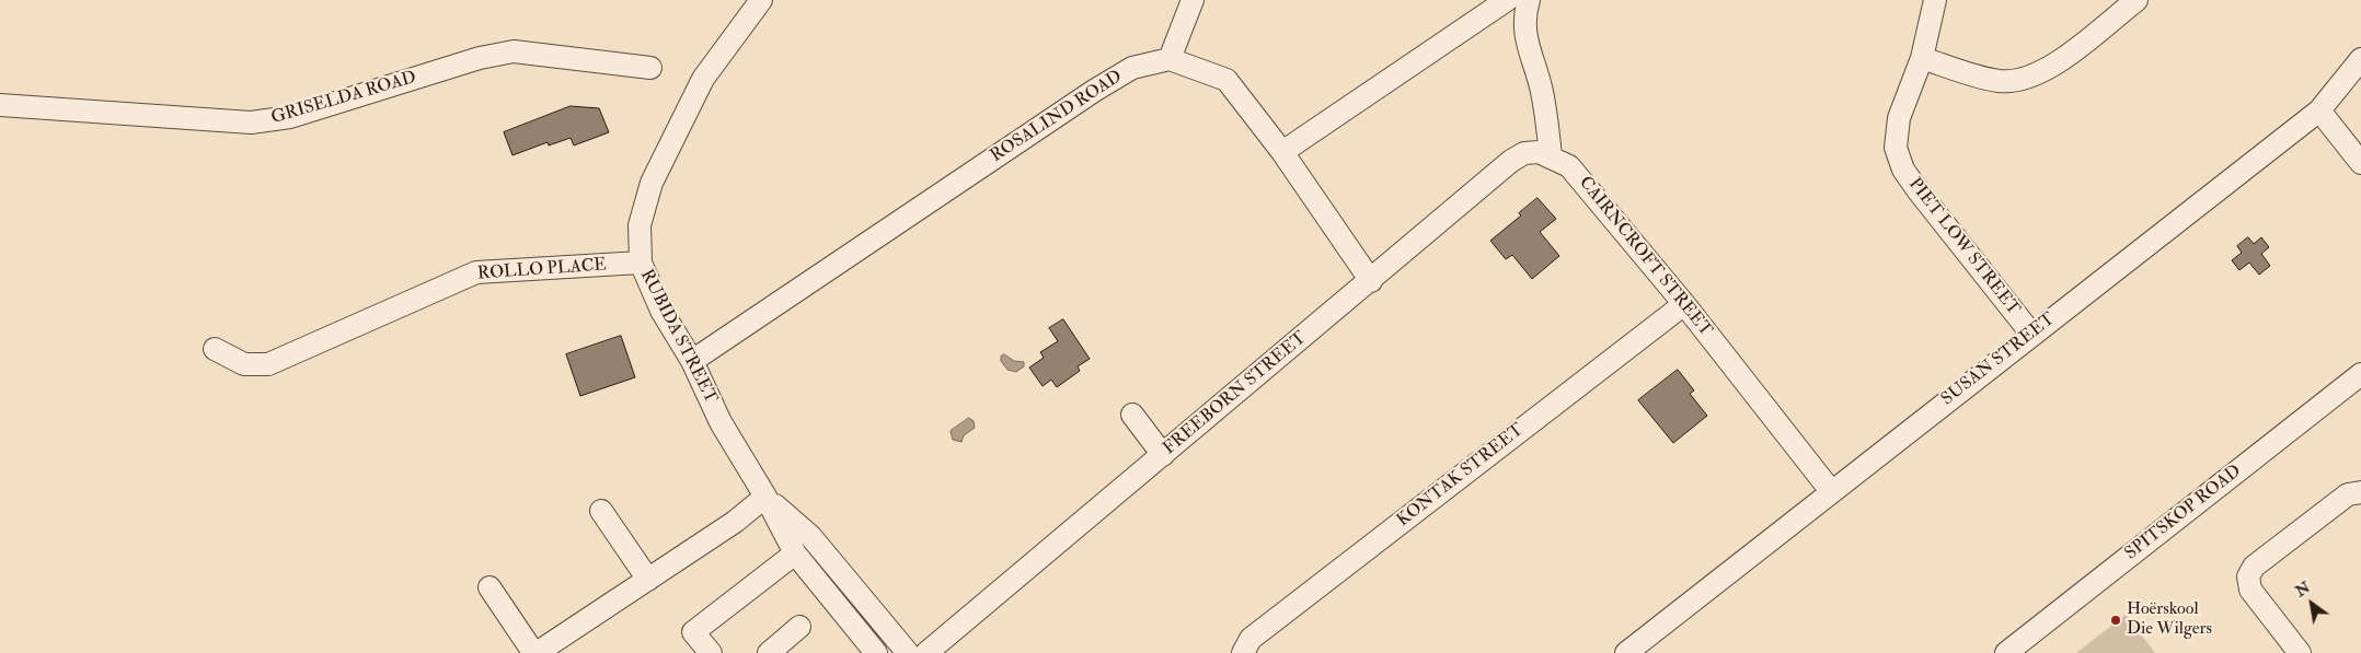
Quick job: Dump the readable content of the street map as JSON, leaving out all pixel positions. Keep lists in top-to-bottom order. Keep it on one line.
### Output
{"streets":{"street":["GRISELDA ROAD","ROSALIND ROAD","PIET LOW STREET","CAIRNCROFT STREET","ROLLO PLACE","RUBIDA STREET","SUSAN STREET","FREEBORN STREET","KONTAK STREET","SPITSKOP ROAD"]},"crossings":[["ROSALIND ROAD","RUBIDA STREET"],["PIET LOW STREET","SUSAN STREET"],["CAIRNCROFT STREET","SUSAN STREET"],["CAIRNCROFT STREET","FREEBORN STREET"],["CAIRNCROFT STREET","KONTAK STREET"],["ROLLO PLACE","RUBIDA STREET"]],"places":["Hoërskool Die Wilgers"],"north":"top left"}
